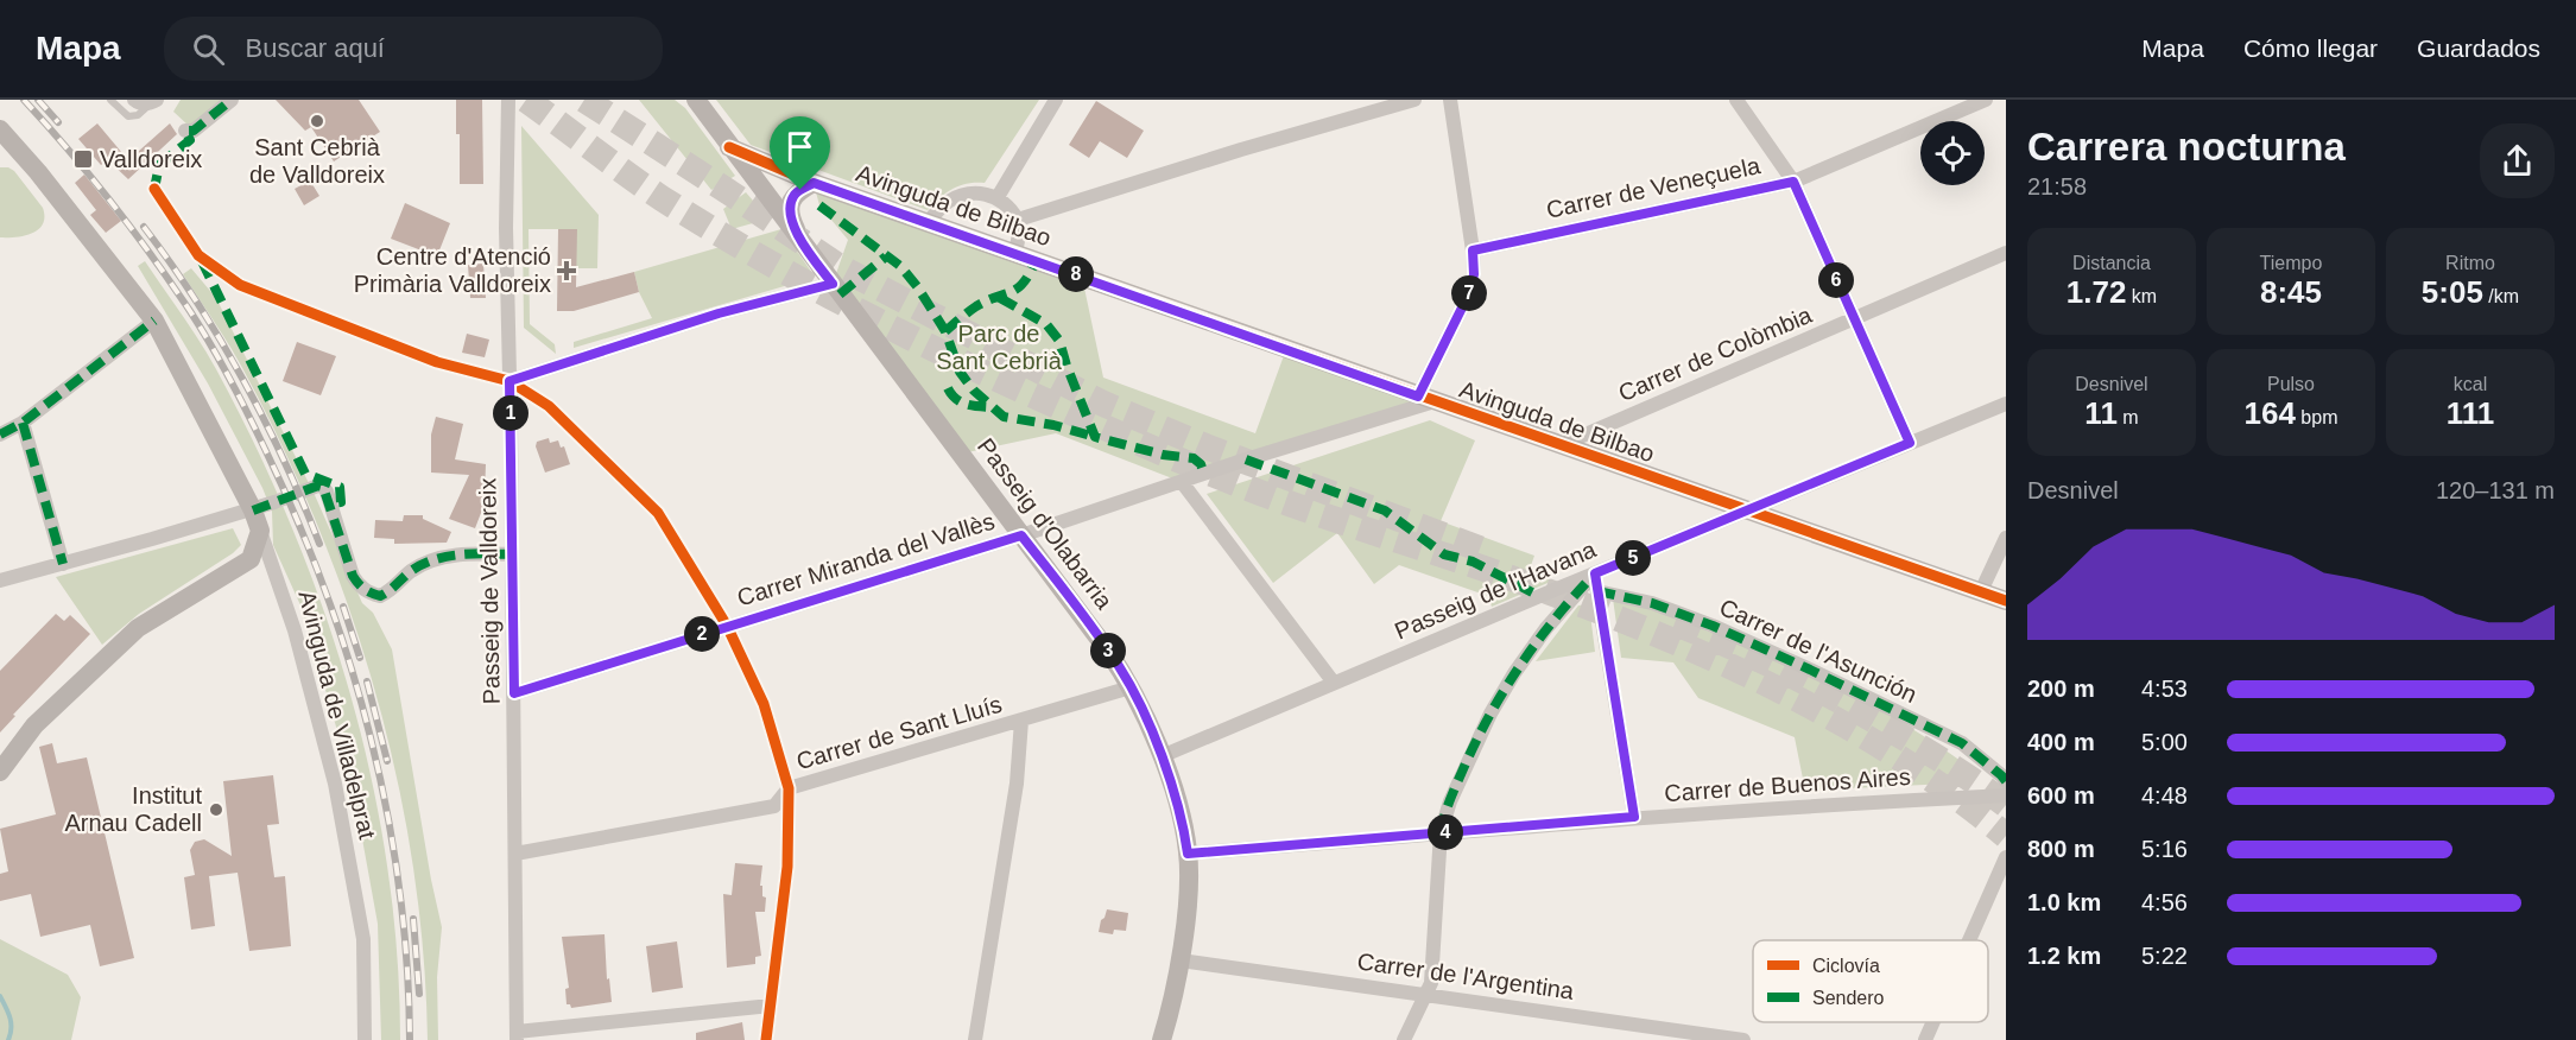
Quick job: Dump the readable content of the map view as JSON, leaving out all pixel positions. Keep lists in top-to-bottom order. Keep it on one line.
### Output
{"streets":{"street":["Carrer de Veneçuela","Avinguda de Bilbao","Carrer de Colòmbia","Passeig d'Olabarria","Carrer Miranda del Vallès","Passeig de l'Havana","Passeig de Valldoreix","Carrer de l'Asunción","Avinguda de Villadelprat","Carrer de Sant Lluís","Carrer de Buenos Aires","Carrer de l'Argentina"]},"crossings":[["Avinguda de Bilbao","Carrer de Colòmbia"],["Avinguda de Bilbao","Passeig d'Olabarria"],["Avinguda de Bilbao","Carrer Miranda del Vallès"],["Avinguda de Bilbao","Passeig de l'Havana"],["Passeig d'Olabarria","Carrer Miranda del Vallès"],["Passeig d'Olabarria","Passeig de l'Havana"],["Passeig d'Olabarria","Carrer de Sant Lluís"],["Passeig d'Olabarria","Carrer de Buenos Aires"],["Passeig d'Olabarria","Carrer de l'Argentina"],["Carrer Miranda del Vallès","Passeig de Valldoreix"],["Passeig de Valldoreix","Carrer de Sant Lluís"]],"parks":["Parc de Sant Cebrià"],"places":{"other":["Sant Cebrià de Valldoreix","Institut Arnau Cadell"],"transit":["Valldoreix"],"health":["Centre d'Atenció Primària Valldoreix"]},"legend":["Ciclovía","Sendero"],"page":{"header":"Mapa","search":"Buscar aquí","nav":["Mapa","Cómo llegar","Guardados"],"heading":["Carrera nocturna","21:58"],"stats":[["Distancia","1.72 km"],["Tiempo","8:45"],["Ritmo","5:05 /km"],["Desnivel","11 m"],["Pulso","164 bpm"],["kcal","111"]],"pins":["8","6","7","1","5","2","3","4"],"chart":["Desnivel","120–131 m"],"list":[{"name":"200 m","note":"4:53"},{"name":"400 m","note":"5:00"},{"name":"600 m","note":"4:48"},{"name":"800 m","note":"5:16"},{"name":"1.0 km","note":"4:56"},{"name":"1.2 km","note":"5:22"}]}}
